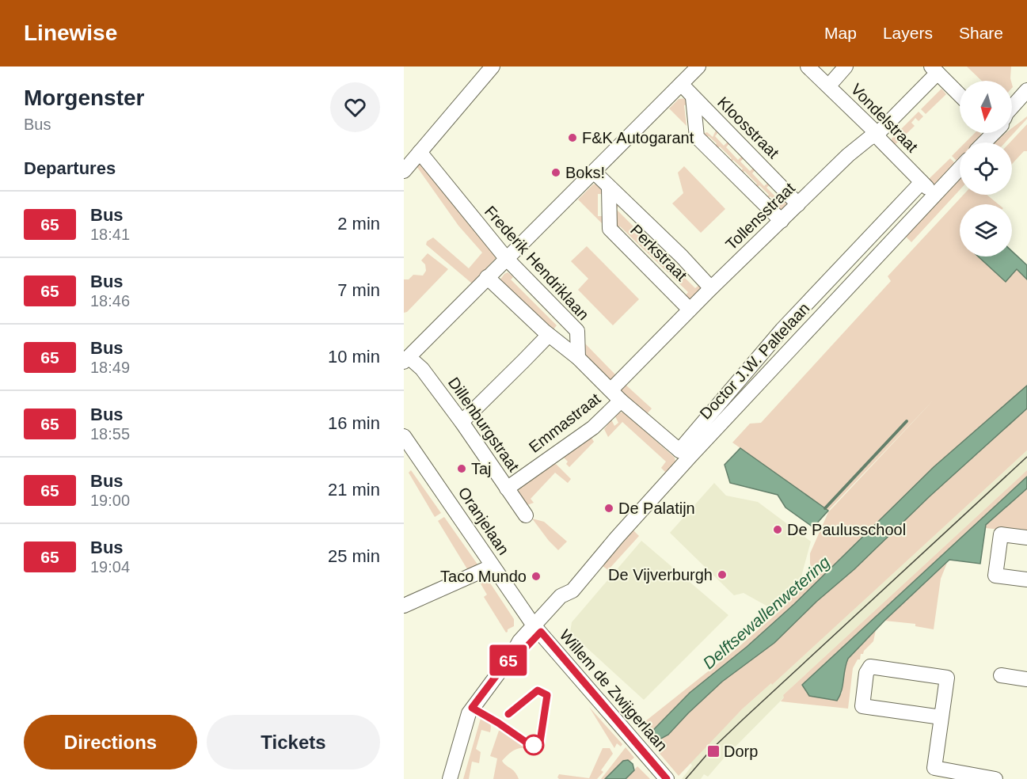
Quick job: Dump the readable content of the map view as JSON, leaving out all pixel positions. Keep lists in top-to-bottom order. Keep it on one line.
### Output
{"streets":{"street":["Vondelstraat","Kloosstraat","Tollensstraat","Perkstraat","Frederik Hendriklaan","Doctor J.W. Paltelaan","Emmastraat","Dillenburgstraat","Oranjelaan","Willem de Zwijgerlaan"]},"crossings":[["Vondelstraat","Tollensstraat"],["Vondelstraat","Doctor J.W. Paltelaan"],["Kloosstraat","Tollensstraat"],["Tollensstraat","Perkstraat"],["Tollensstraat","Emmastraat"],["Doctor J.W. Paltelaan","Oranjelaan"],["Doctor J.W. Paltelaan","Willem de Zwijgerlaan"],["Emmastraat","Dillenburgstraat"],["Oranjelaan","Willem de Zwijgerlaan"]],"water":["Delftsewallenwetering"],"places":{"other":["F&K Autogarant","Boks!","Taj","De Palatijn","De Paulusschool","De Vijverburgh","Taco Mundo"],"transit":["Dorp"]},"lines":["bus line 65"],"north":"bottom","page":{"header":"Linewise","nav":["Map","Layers","Share"],"heading":[["Morgenster","Bus"],"Departures"],"on_map":"65","list":[{"mark":"65","name":"Bus","note":"18:41","value":"2 min"},{"mark":"65","name":"Bus","note":"18:46","value":"7 min"},{"mark":"65","name":"Bus","note":"18:49","value":"10 min"},{"mark":"65","name":"Bus","note":"18:55","value":"16 min"},{"mark":"65","name":"Bus","note":"19:00","value":"21 min"},{"mark":"65","name":"Bus","note":"19:04","value":"25 min"}],"buttons":["Directions","Tickets"]}}
